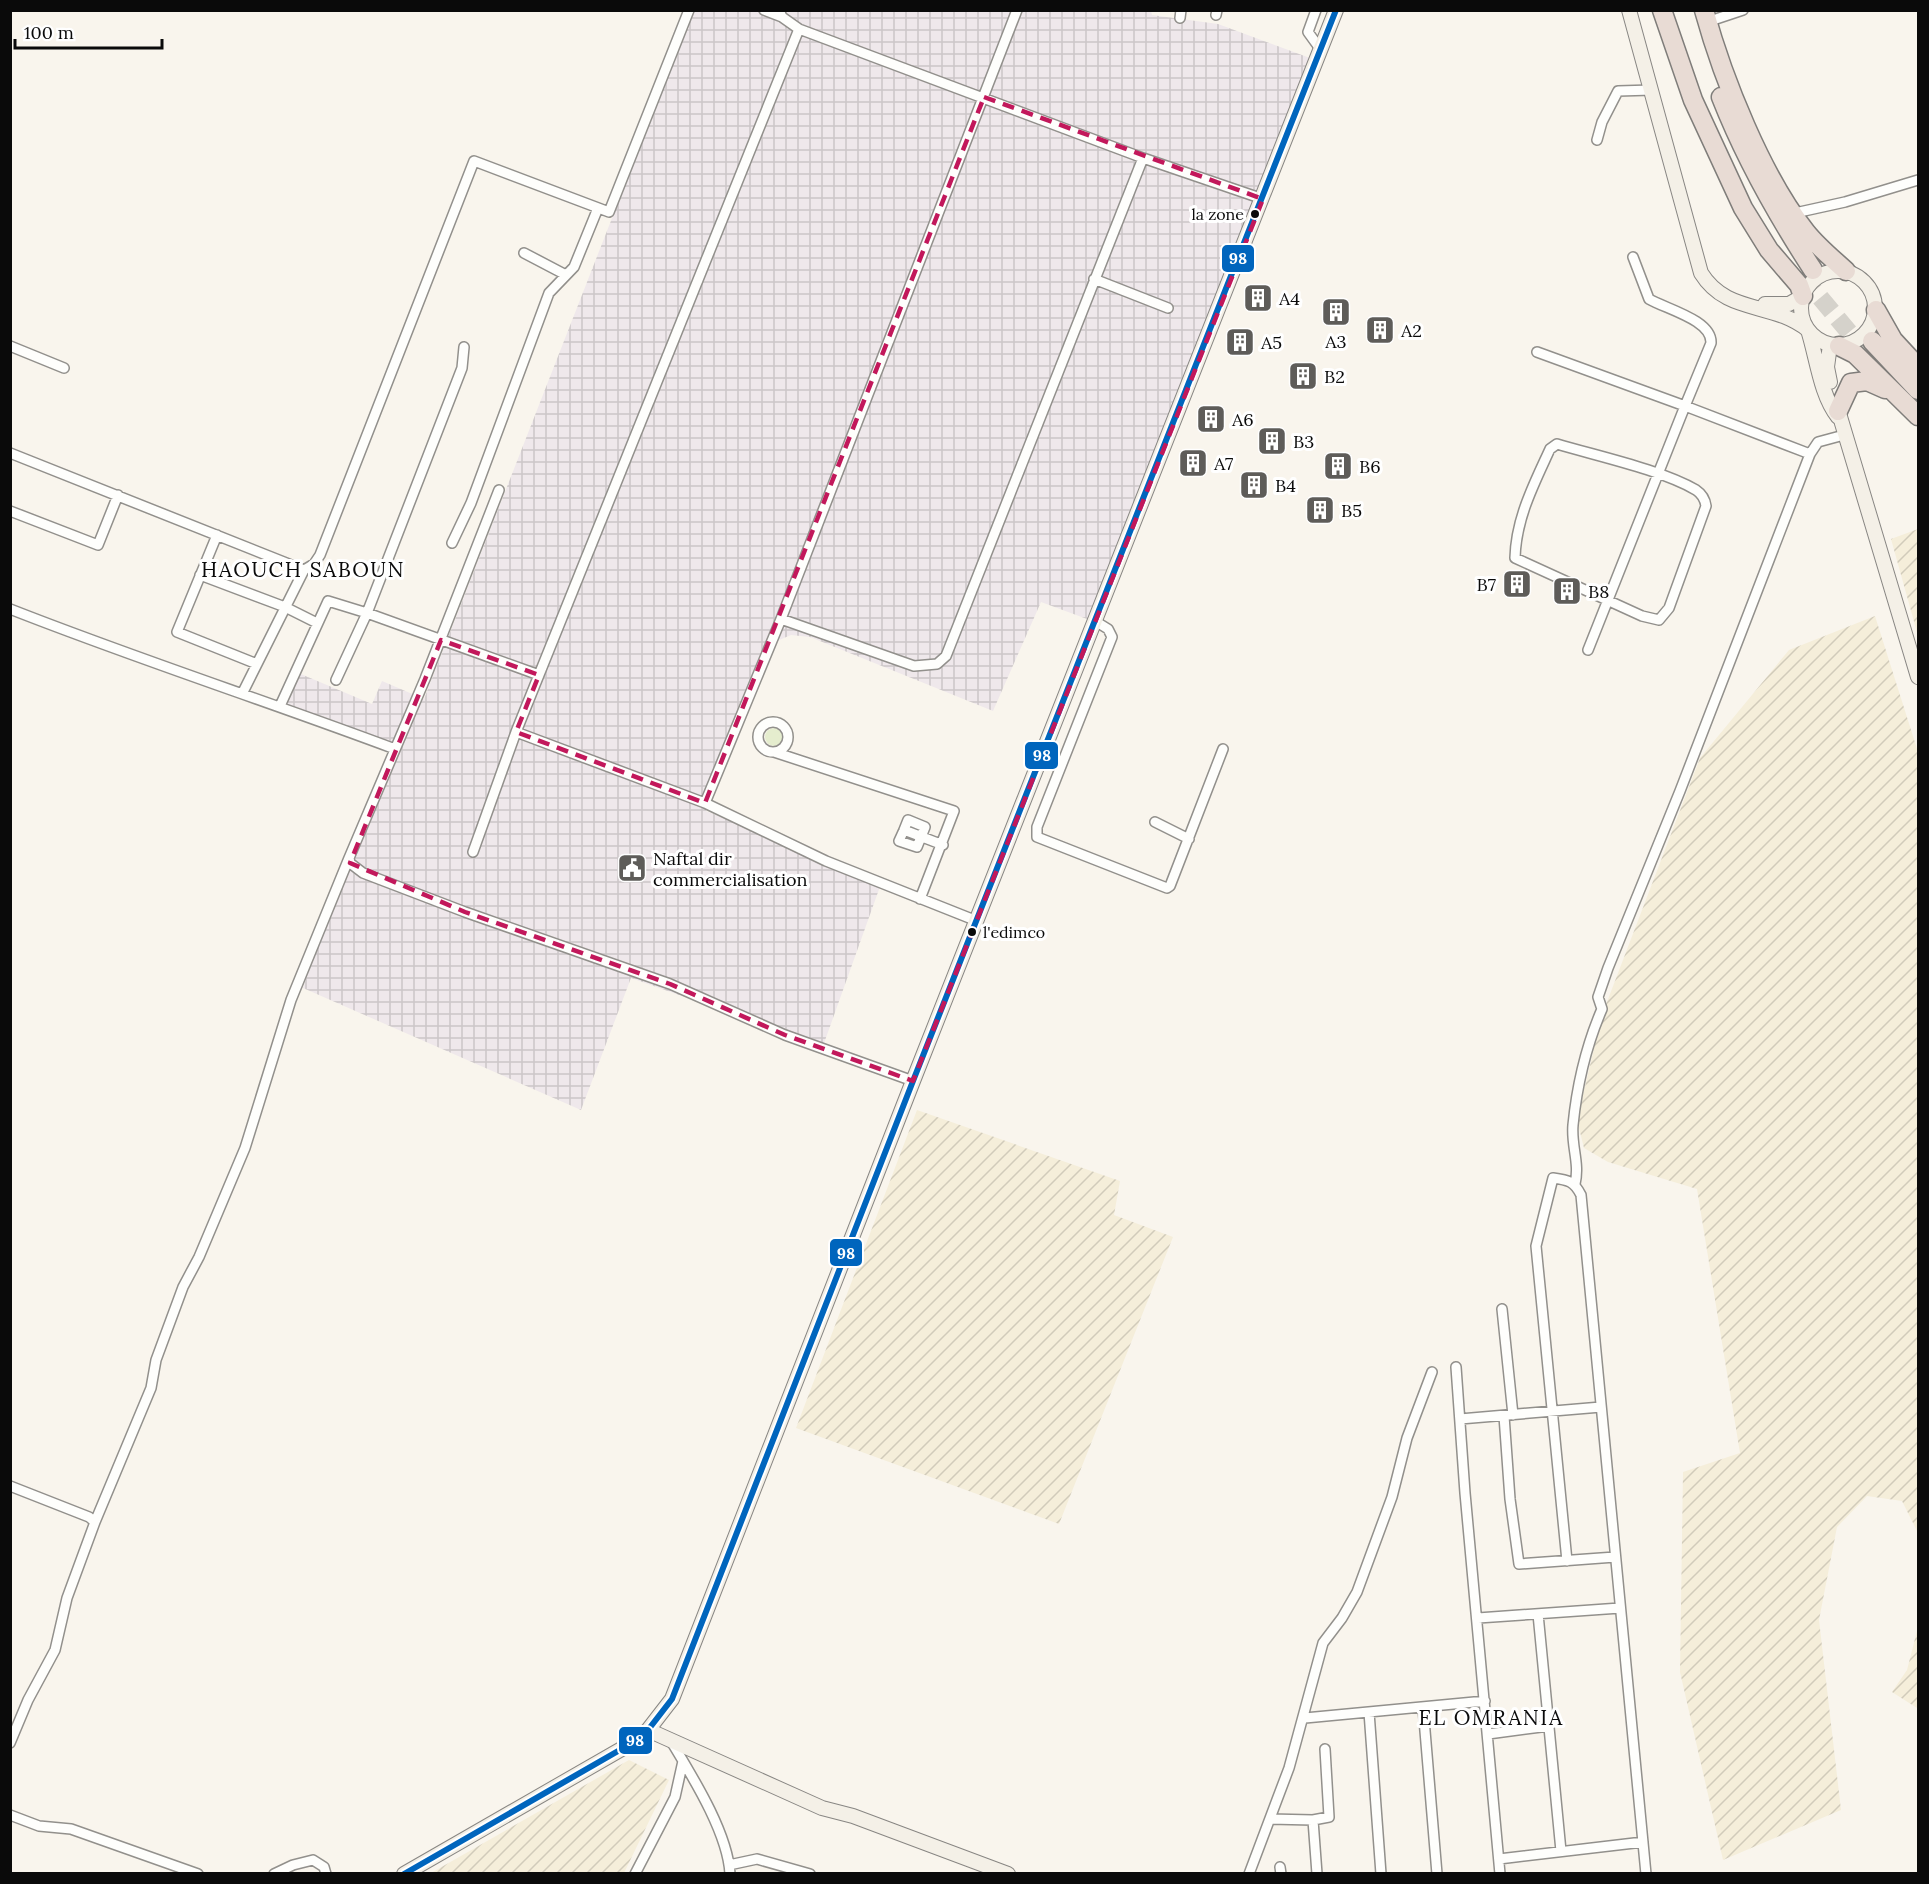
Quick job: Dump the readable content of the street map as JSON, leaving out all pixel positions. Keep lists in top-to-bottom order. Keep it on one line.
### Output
{"districts":["HAOUCH SABOUN","EL OMRANIA"],"places":{"other":["la zone","l'edimco"],"building":["A4","A3","A2","A5","B2","A6","B3","A7","B6","B4","B5","B7","B8"],"public building":["Naftal dir commercialisation"]},"lines":["transit line 98"],"scale_bar":"100 m"}
